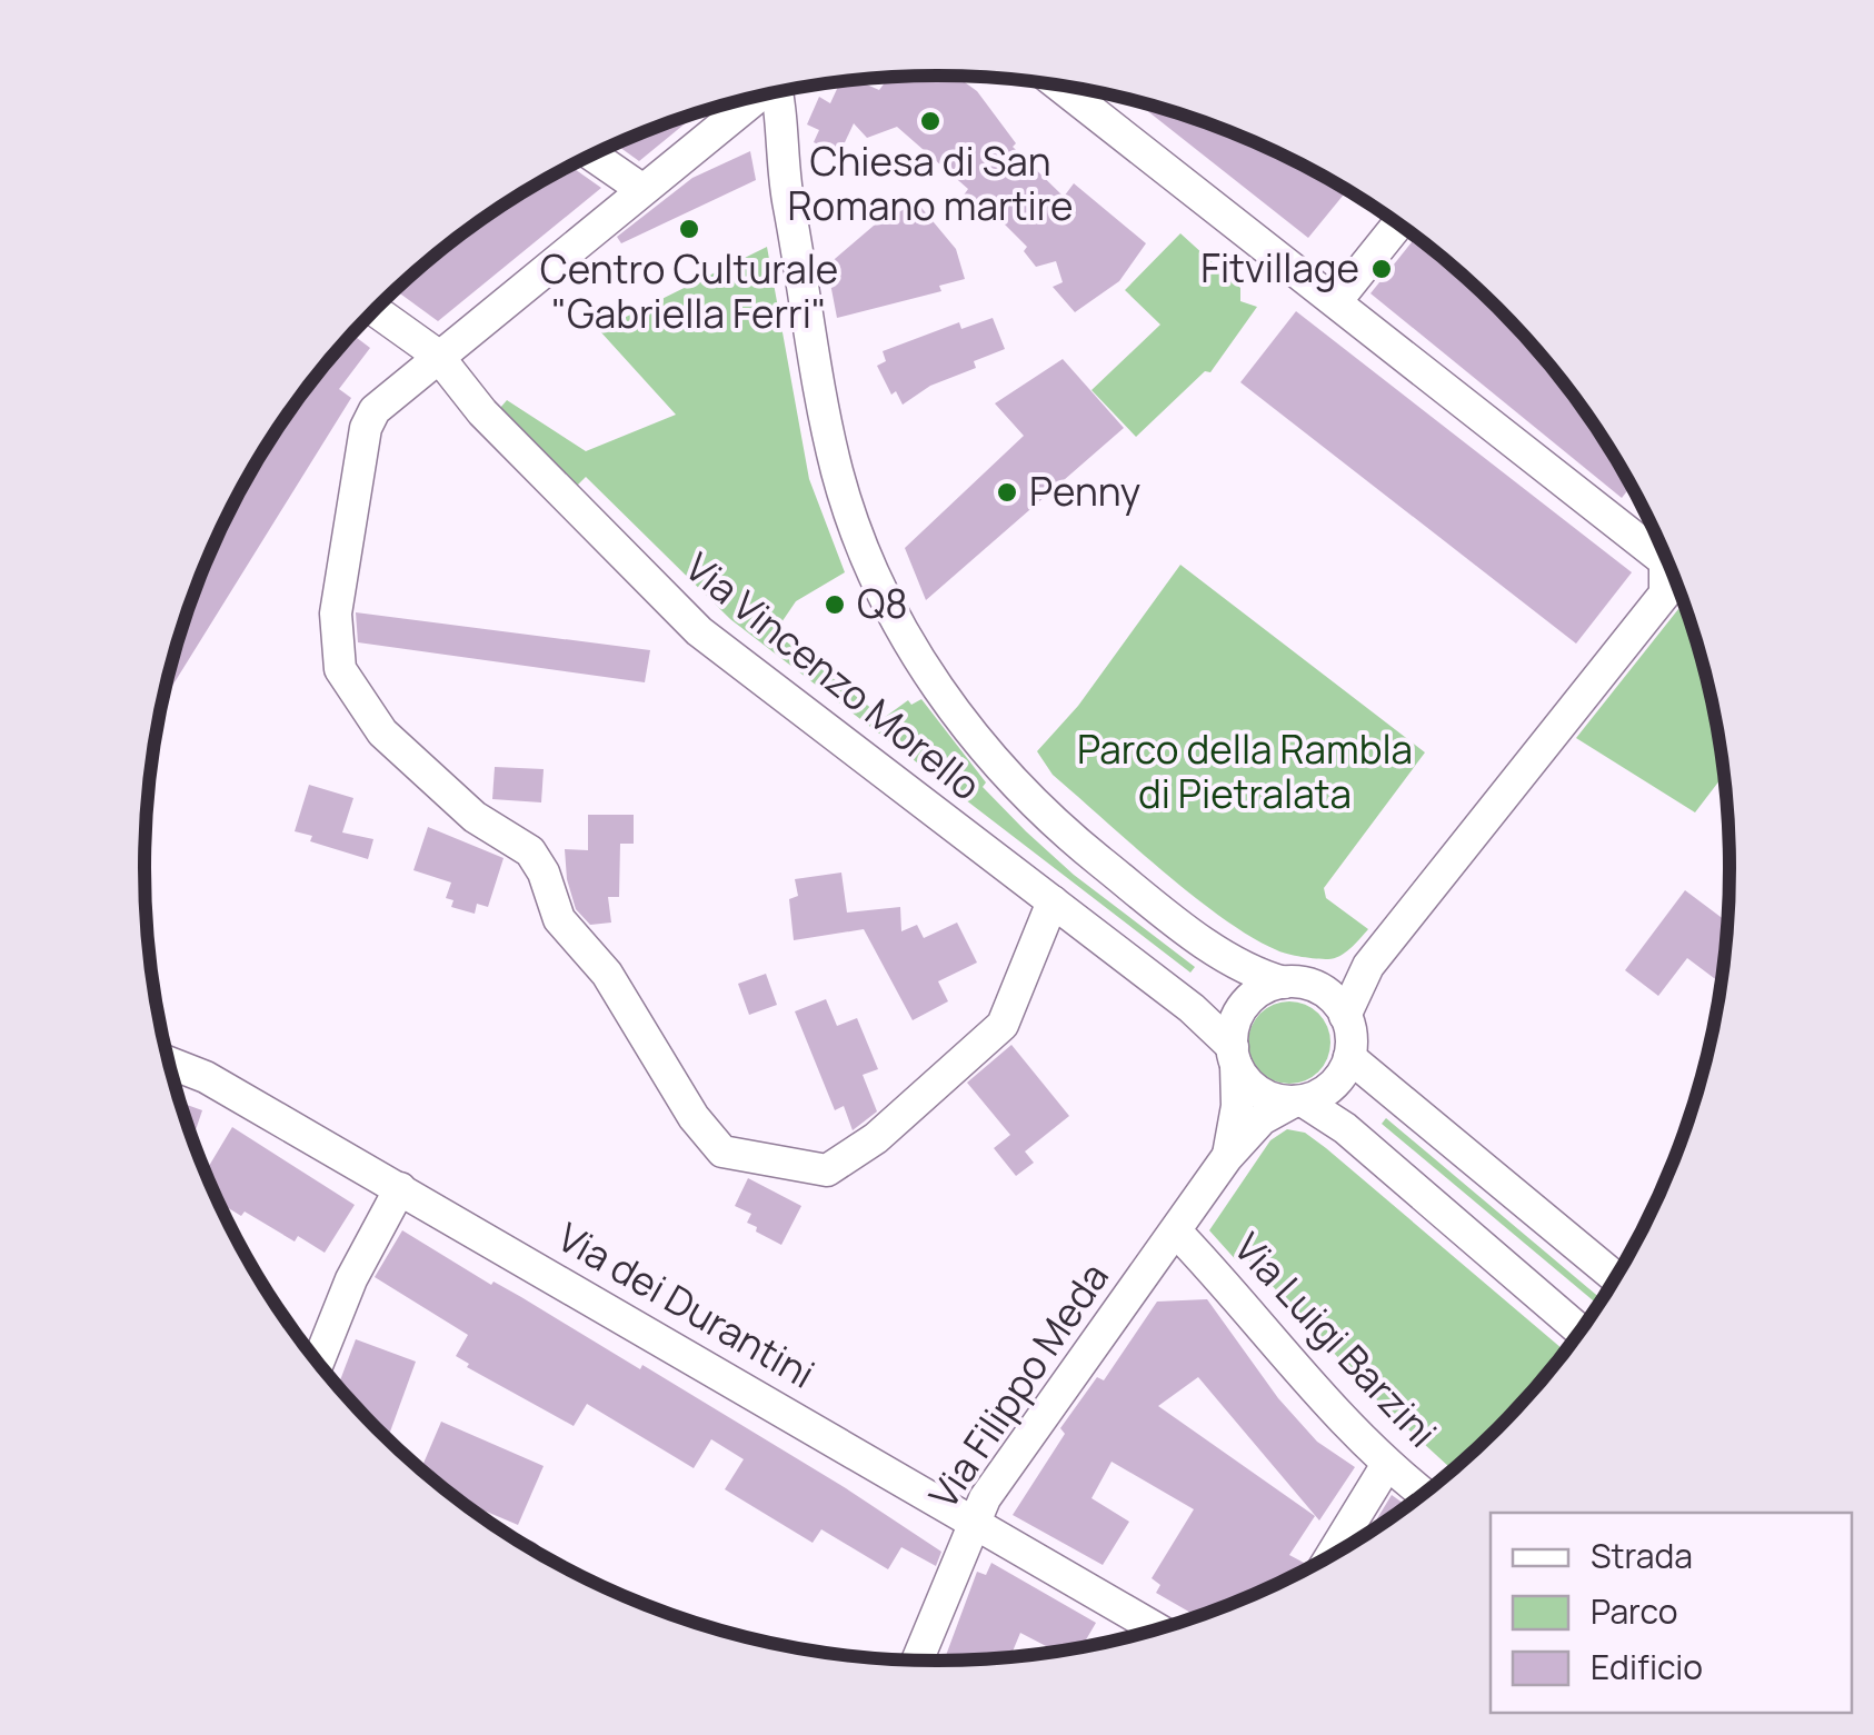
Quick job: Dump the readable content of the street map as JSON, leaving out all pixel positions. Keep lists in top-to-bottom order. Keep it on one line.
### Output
{"streets":{"street":["Via Vincenzo Morello","Via dei Durantini","Via Luigi Barzini","Via Filippo Meda"]},"crossings":[["Via Vincenzo Morello","Via Filippo Meda"],["Via dei Durantini","Via Filippo Meda"],["Via Luigi Barzini","Via Filippo Meda"]],"parks":["Parco della Rambla di Pietralata"],"places":["Chiesa di San Romano martire","Centro Culturale \"Gabriella Ferri\"","Fitvillage","Penny","Q8"],"legend":["Strada","Parco","Edificio"]}
